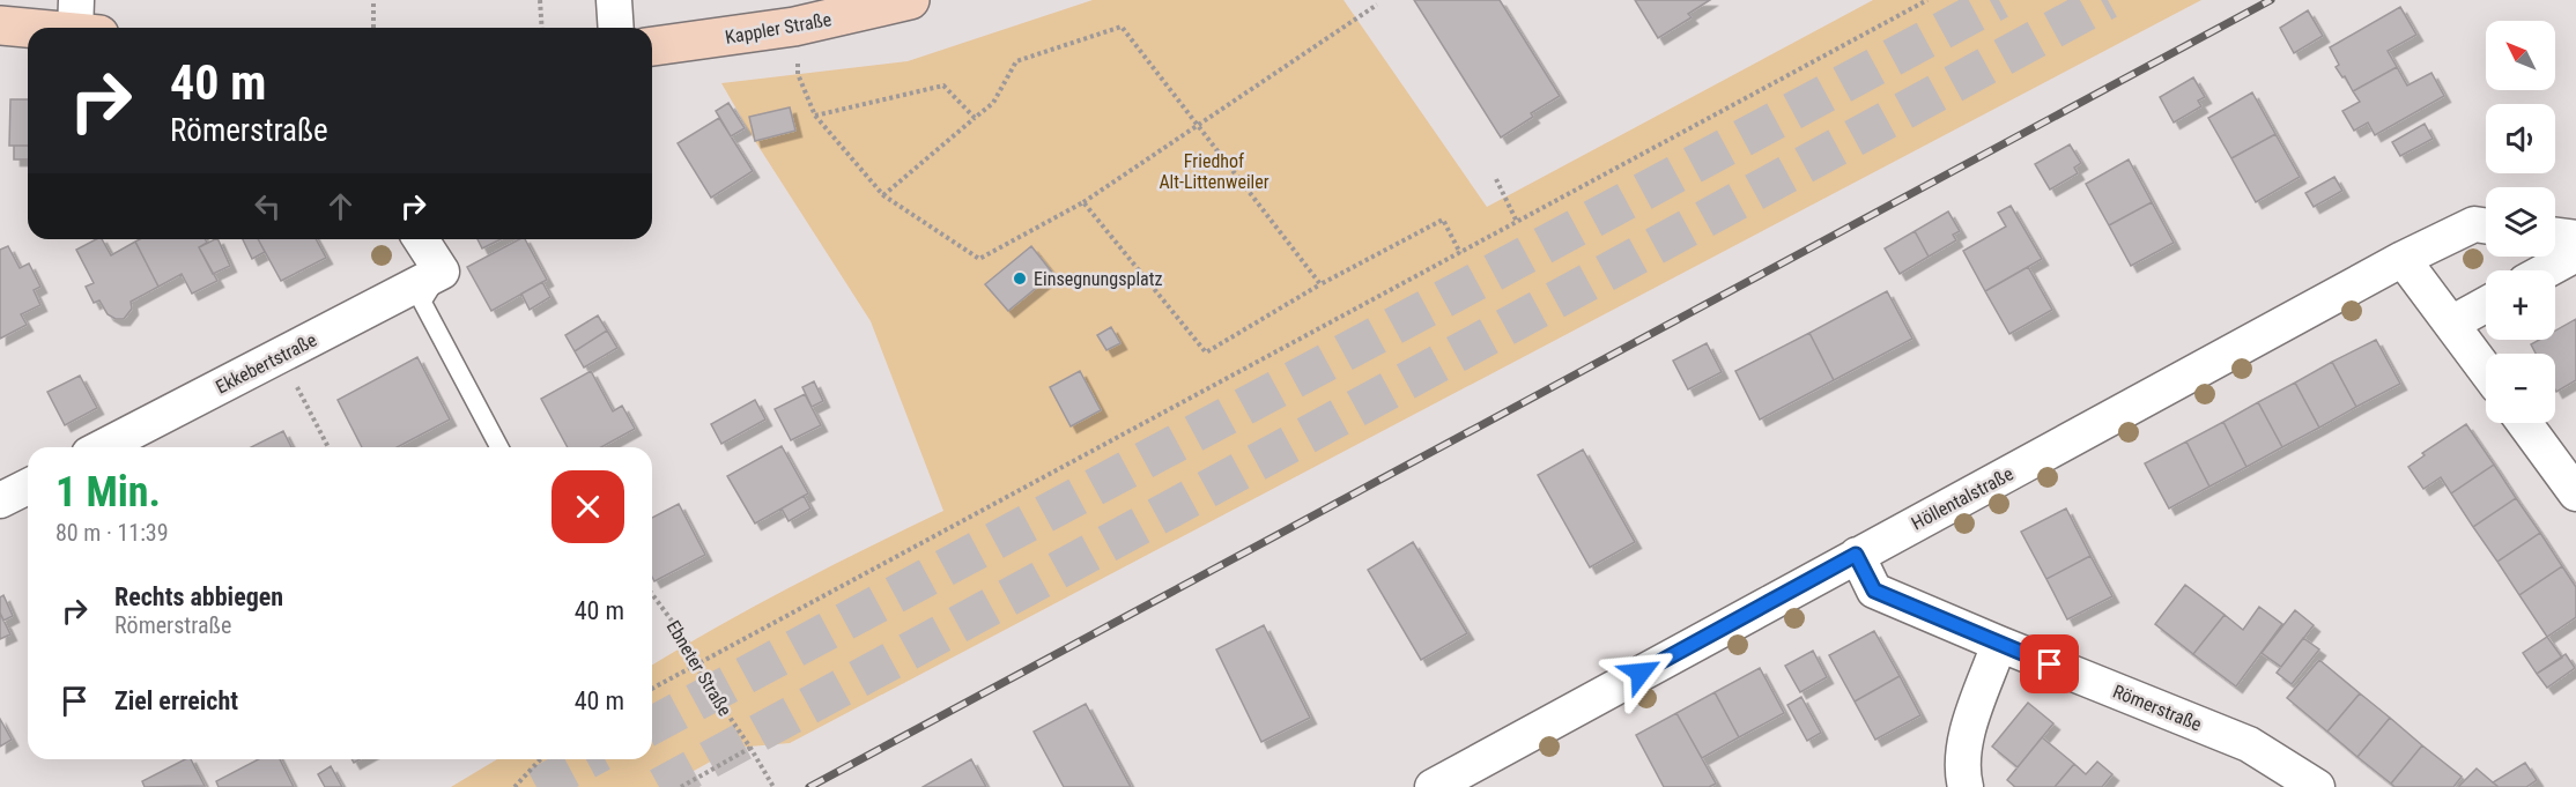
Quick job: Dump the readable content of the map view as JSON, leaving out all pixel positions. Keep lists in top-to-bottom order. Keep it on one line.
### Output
{"streets":{"street":["Kappler Straße","Ekkebertstraße","Höllentalstraße","Römerstraße"],"path":["Ebneter Straße"]},"crossings":[["Höllentalstraße","Römerstraße"]],"parks":["Friedhof Alt-Littenweiler"],"places":["Einsegnungsplatz"],"north":"top left","page":{"map_buttons":["+","−"],"turn":["40 m","Römerstraße"],"heading":["1 Min.","80 m · 11:39"],"list":[{"name":"Rechts abbiegen","note":"Römerstraße","value":"40 m"},{"name":"Ziel erreicht","value":"40 m"}]}}
